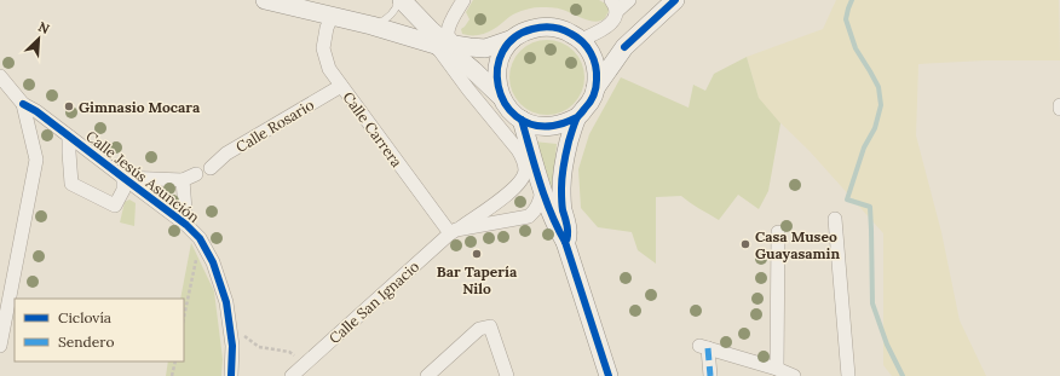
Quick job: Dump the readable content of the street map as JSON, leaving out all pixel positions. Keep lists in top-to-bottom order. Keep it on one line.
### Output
{"streets":{"street":["Calle Rosario","Calle Carrera","Calle Jesús Asunción","Calle San Ignacio"]},"crossings":[["Calle Rosario","Calle Carrera"],["Calle Carrera","Calle San Ignacio"]],"places":["Gimnasio Mocara","Casa Museo Guayasamin","Bar Tapería Nilo"],"legend":["Ciclovía","Sendero"],"north":"top right"}
